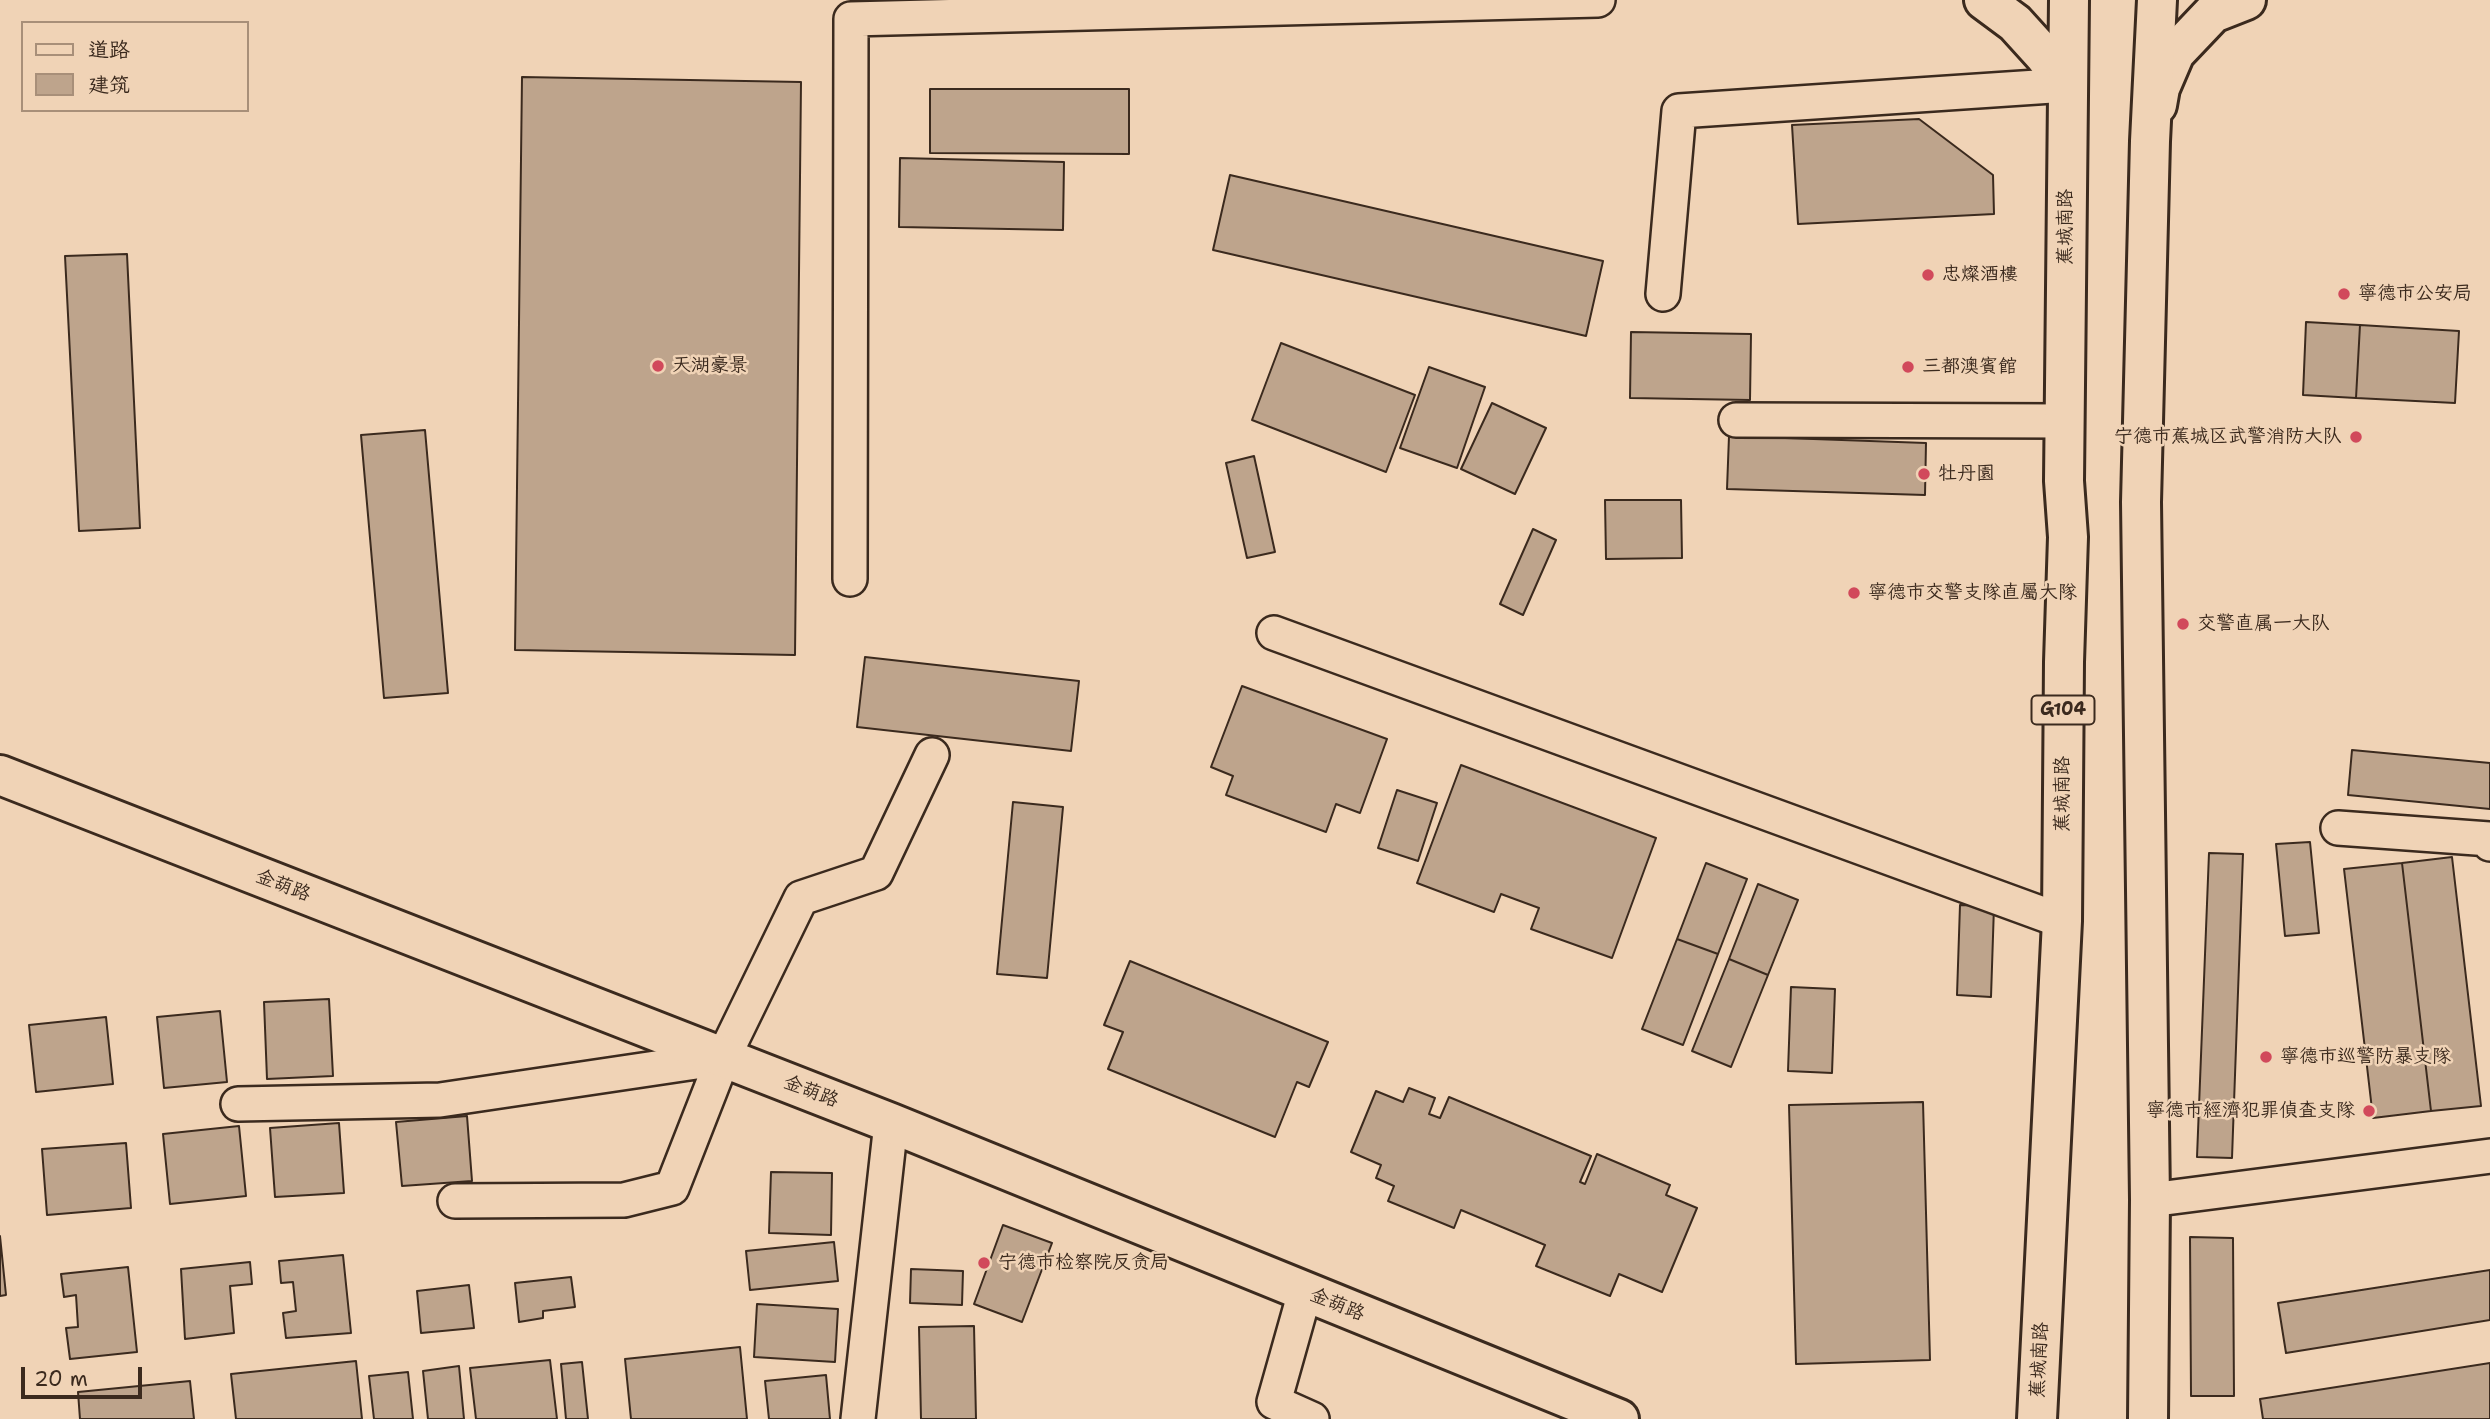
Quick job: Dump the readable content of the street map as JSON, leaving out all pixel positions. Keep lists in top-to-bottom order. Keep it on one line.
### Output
{"streets":{"main road":["蕉城南路","G104","金葫路"]},"places":["忠燦酒樓","寧德市公安局","天湖豪景","三都澳賓館","宁德市蕉城区武警消防大队","牡丹園","寧德市交警支隊直屬大隊","交警直属一大队","寧德市巡警防暴支隊","寧德市經濟犯罪偵查支隊","宁德市检察院反贪局"],"legend":["道路","建筑"],"scale_bar":"20 m"}
